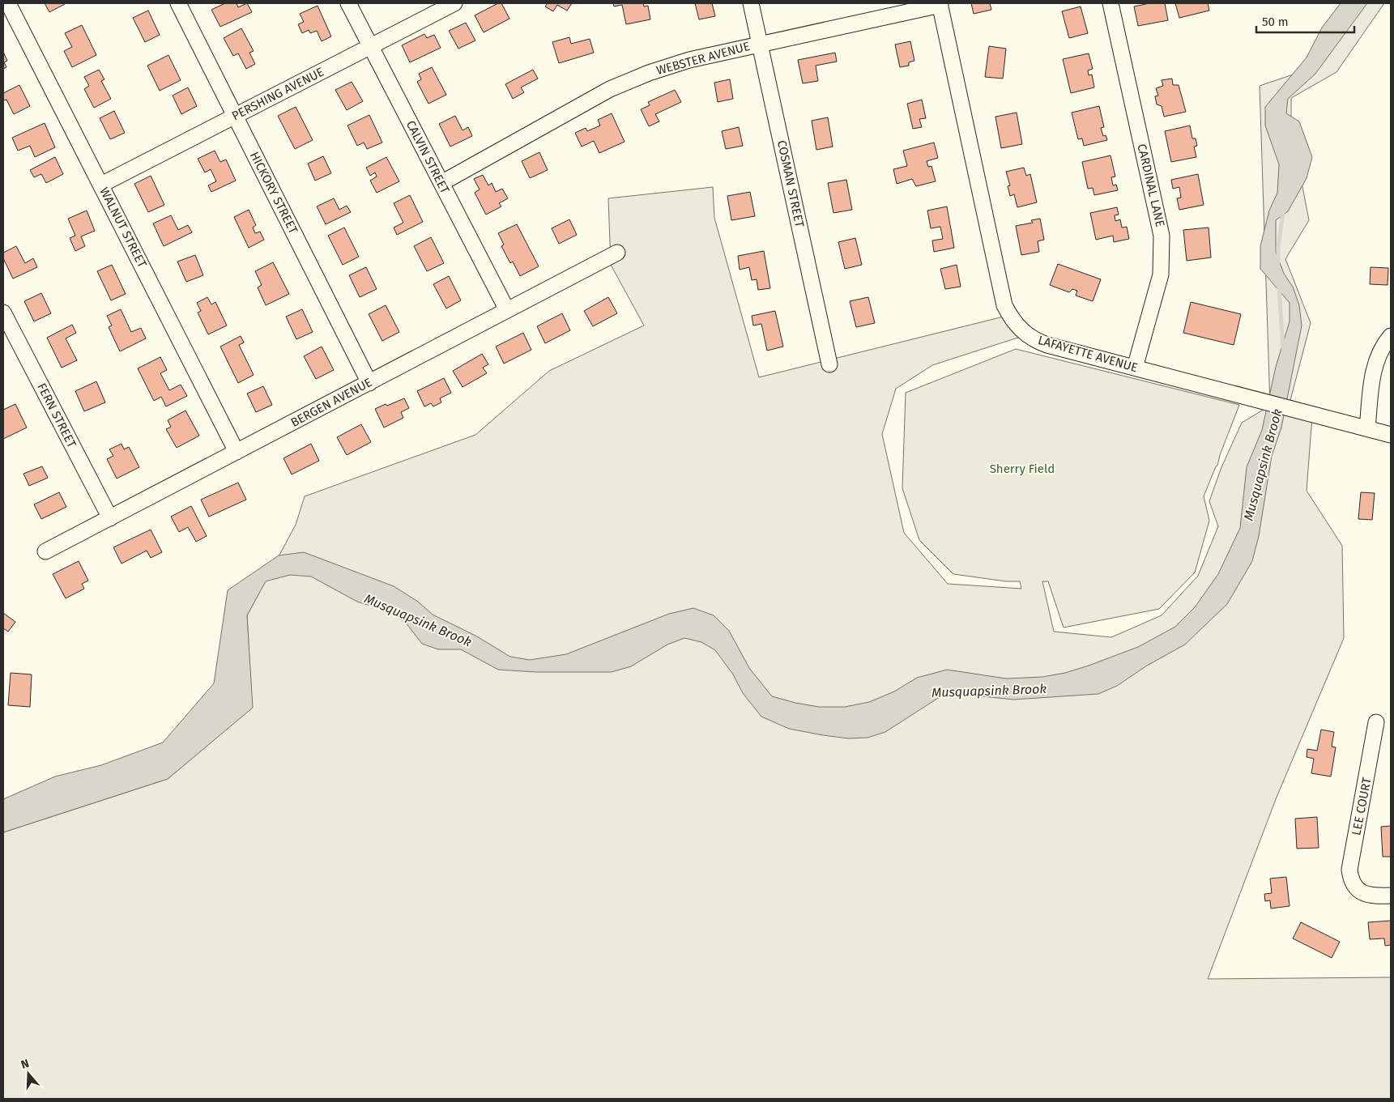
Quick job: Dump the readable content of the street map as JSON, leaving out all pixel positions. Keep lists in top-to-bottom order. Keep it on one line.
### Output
{"streets":{"street":["WEBSTER AVENUE","PERSHING AVENUE","CALVIN STREET","COSMAN STREET","CARDINAL LANE","HICKORY STREET","WALNUT STREET","LAFAYETTE AVENUE","BERGEN AVENUE","FERN STREET","LEE COURT"]},"crossings":[["WEBSTER AVENUE","CALVIN STREET"],["WEBSTER AVENUE","COSMAN STREET"],["WEBSTER AVENUE","LAFAYETTE AVENUE"],["PERSHING AVENUE","CALVIN STREET"],["PERSHING AVENUE","HICKORY STREET"],["PERSHING AVENUE","WALNUT STREET"],["CALVIN STREET","BERGEN AVENUE"],["CARDINAL LANE","LAFAYETTE AVENUE"],["HICKORY STREET","BERGEN AVENUE"],["WALNUT STREET","BERGEN AVENUE"],["BERGEN AVENUE","FERN STREET"]],"water":["Musquapsink Brook"],"parks":["Sherry Field"],"scale_bar":"50 m","north":"top"}
